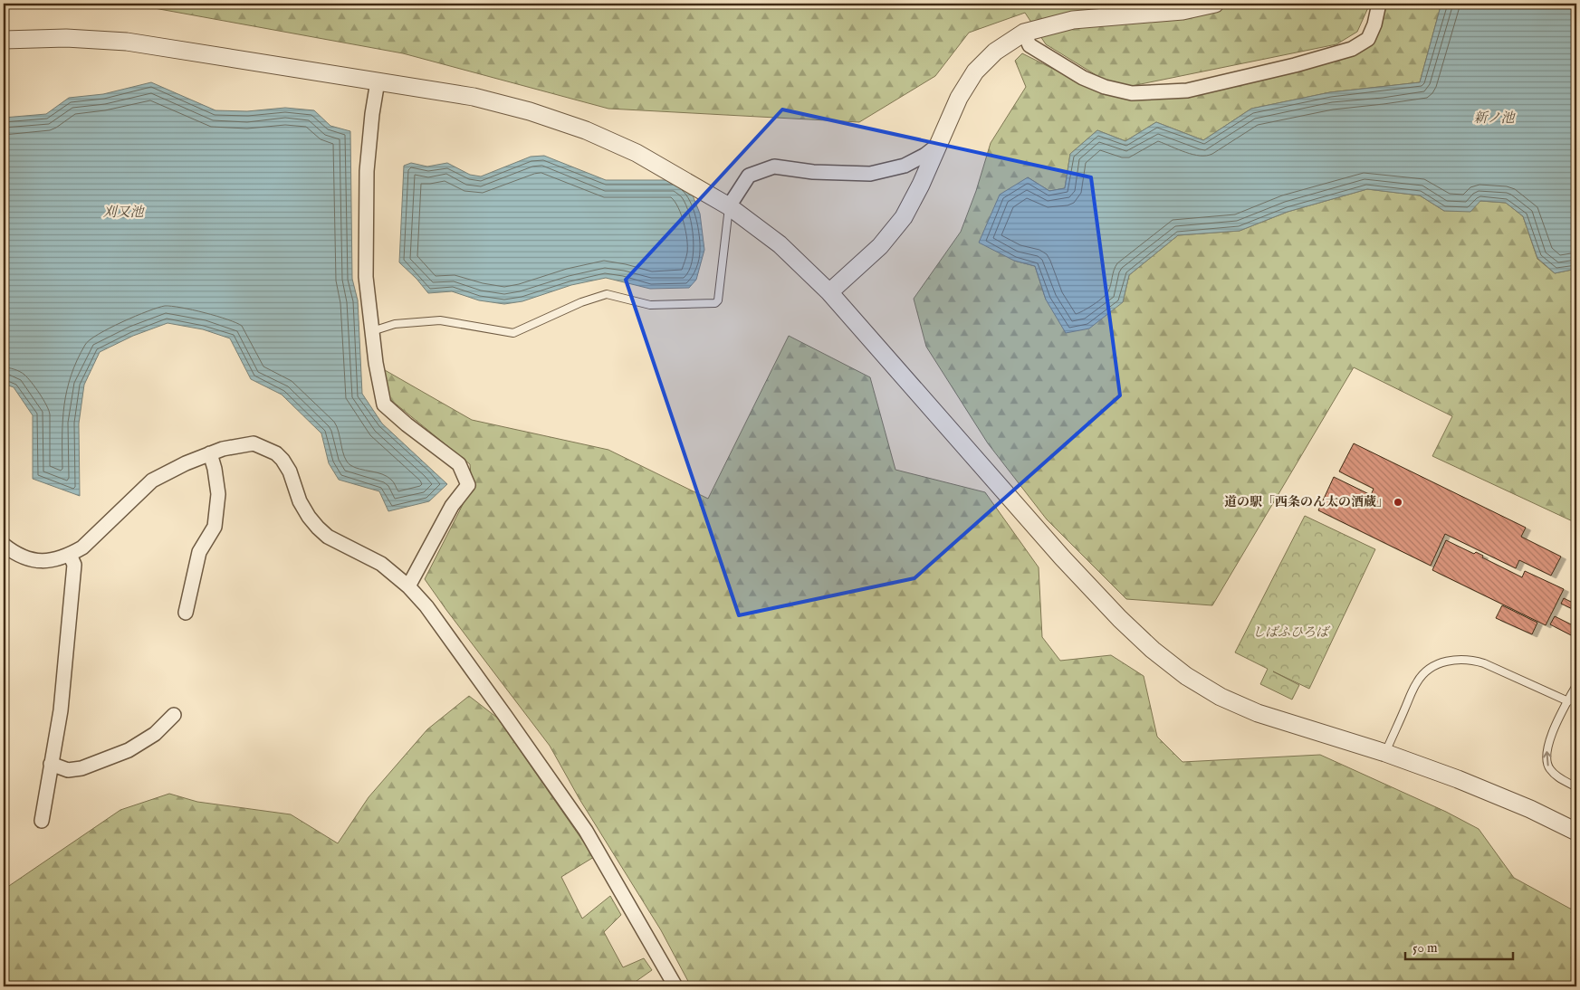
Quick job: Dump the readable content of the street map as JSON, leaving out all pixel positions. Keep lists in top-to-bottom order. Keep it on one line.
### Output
{"water":["新ノ池","刈又池"],"parks":["しばふひろば"],"places":["道の駅「西条のん太の酒蔵」"],"scale_bar":"50 m"}
